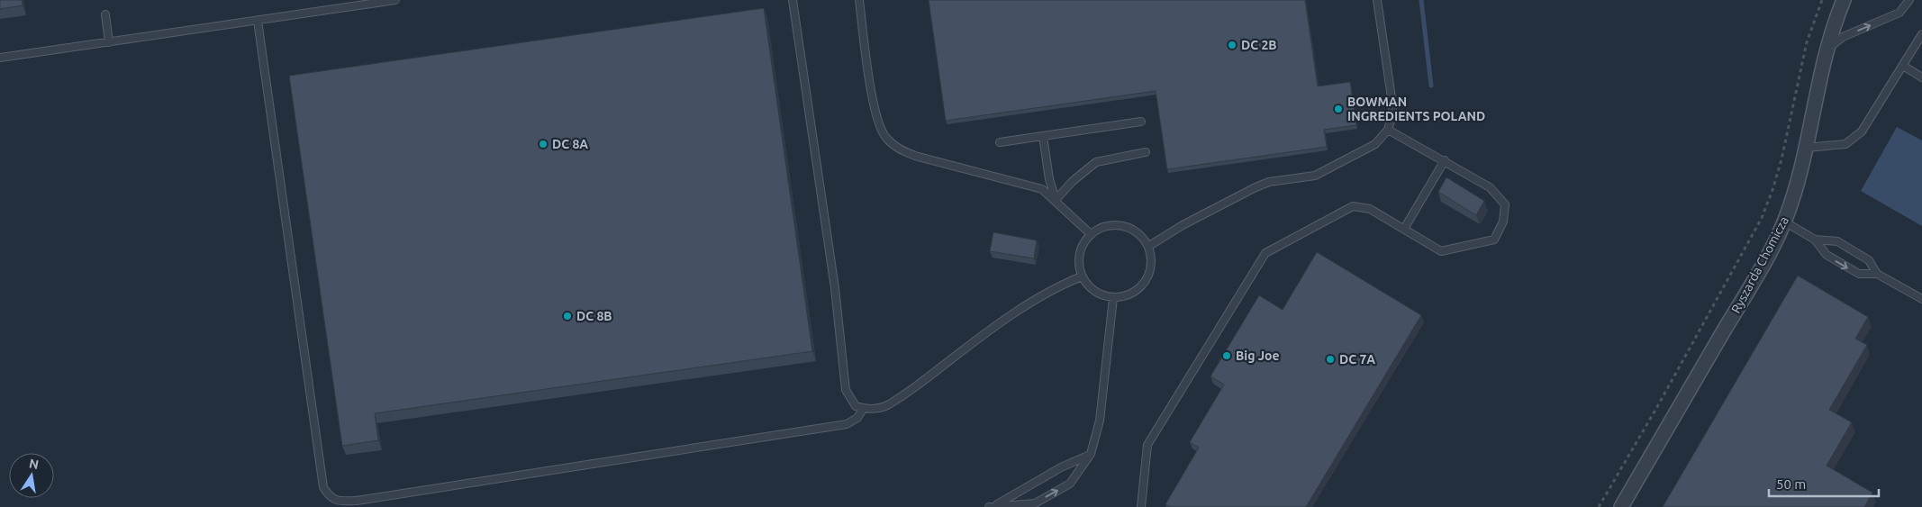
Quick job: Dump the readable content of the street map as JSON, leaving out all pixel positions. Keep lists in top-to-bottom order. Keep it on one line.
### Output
{"streets":{"street":["Ryszarda Chomicza"]},"places":["DC 2B","BOWMAN INGREDIENTS POLAND","DC 8A","DC 8B","Big Joe","DC 7A"],"scale_bar":"50 m","north":"top"}
